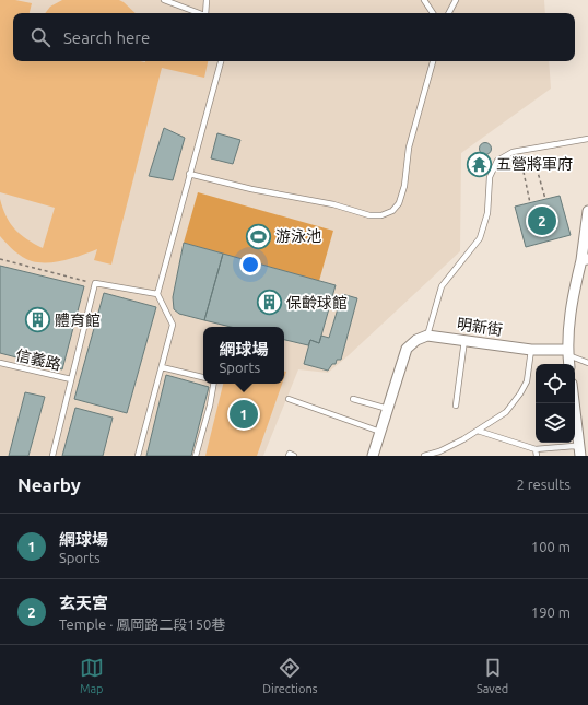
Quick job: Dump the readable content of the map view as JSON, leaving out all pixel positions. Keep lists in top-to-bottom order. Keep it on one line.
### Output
{"streets":{"street":["明新街"],"lane":["信義路"]},"places":{"temple":["五營將軍府"],"sports":["游泳池"],"building":["保齡球館","體育館"]},"page":{"search":"Search here","pins":["2","1"],"popup":["網球場","Sports"],"heading":["Nearby","2 results"],"list":[{"mark":"1","name":"網球場","note":"Sports","value":"100 m"},{"mark":"2","name":"玄天宮","note":"Temple · 鳳岡路二段150巷","value":"190 m"}],"nav":["Map","Directions","Saved"]}}
